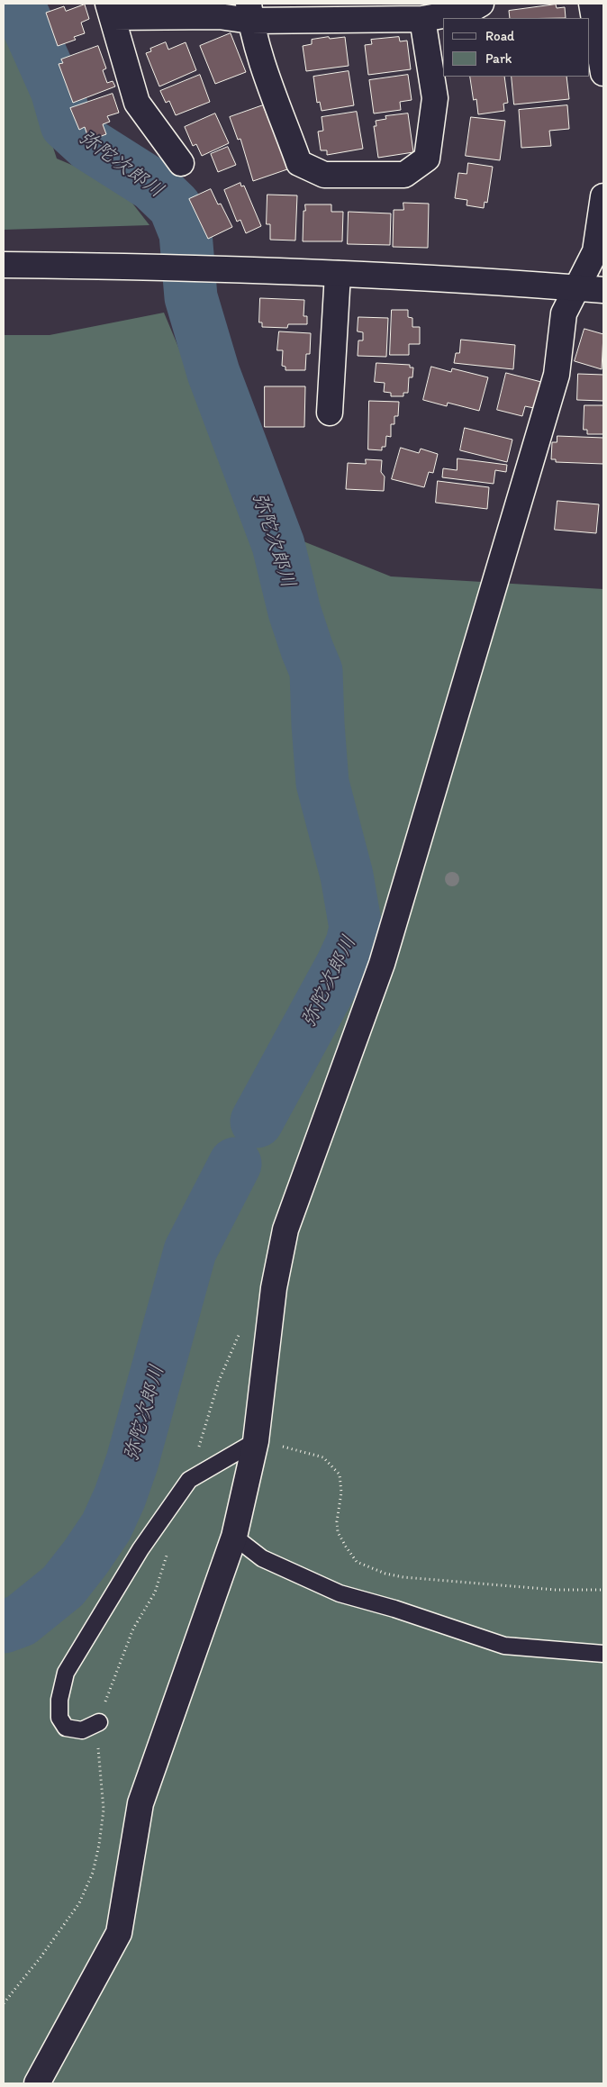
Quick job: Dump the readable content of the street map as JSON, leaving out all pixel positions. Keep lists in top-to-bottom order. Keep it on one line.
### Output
{"water":["弥陀次郎川"],"legend":["Road","Park"]}
